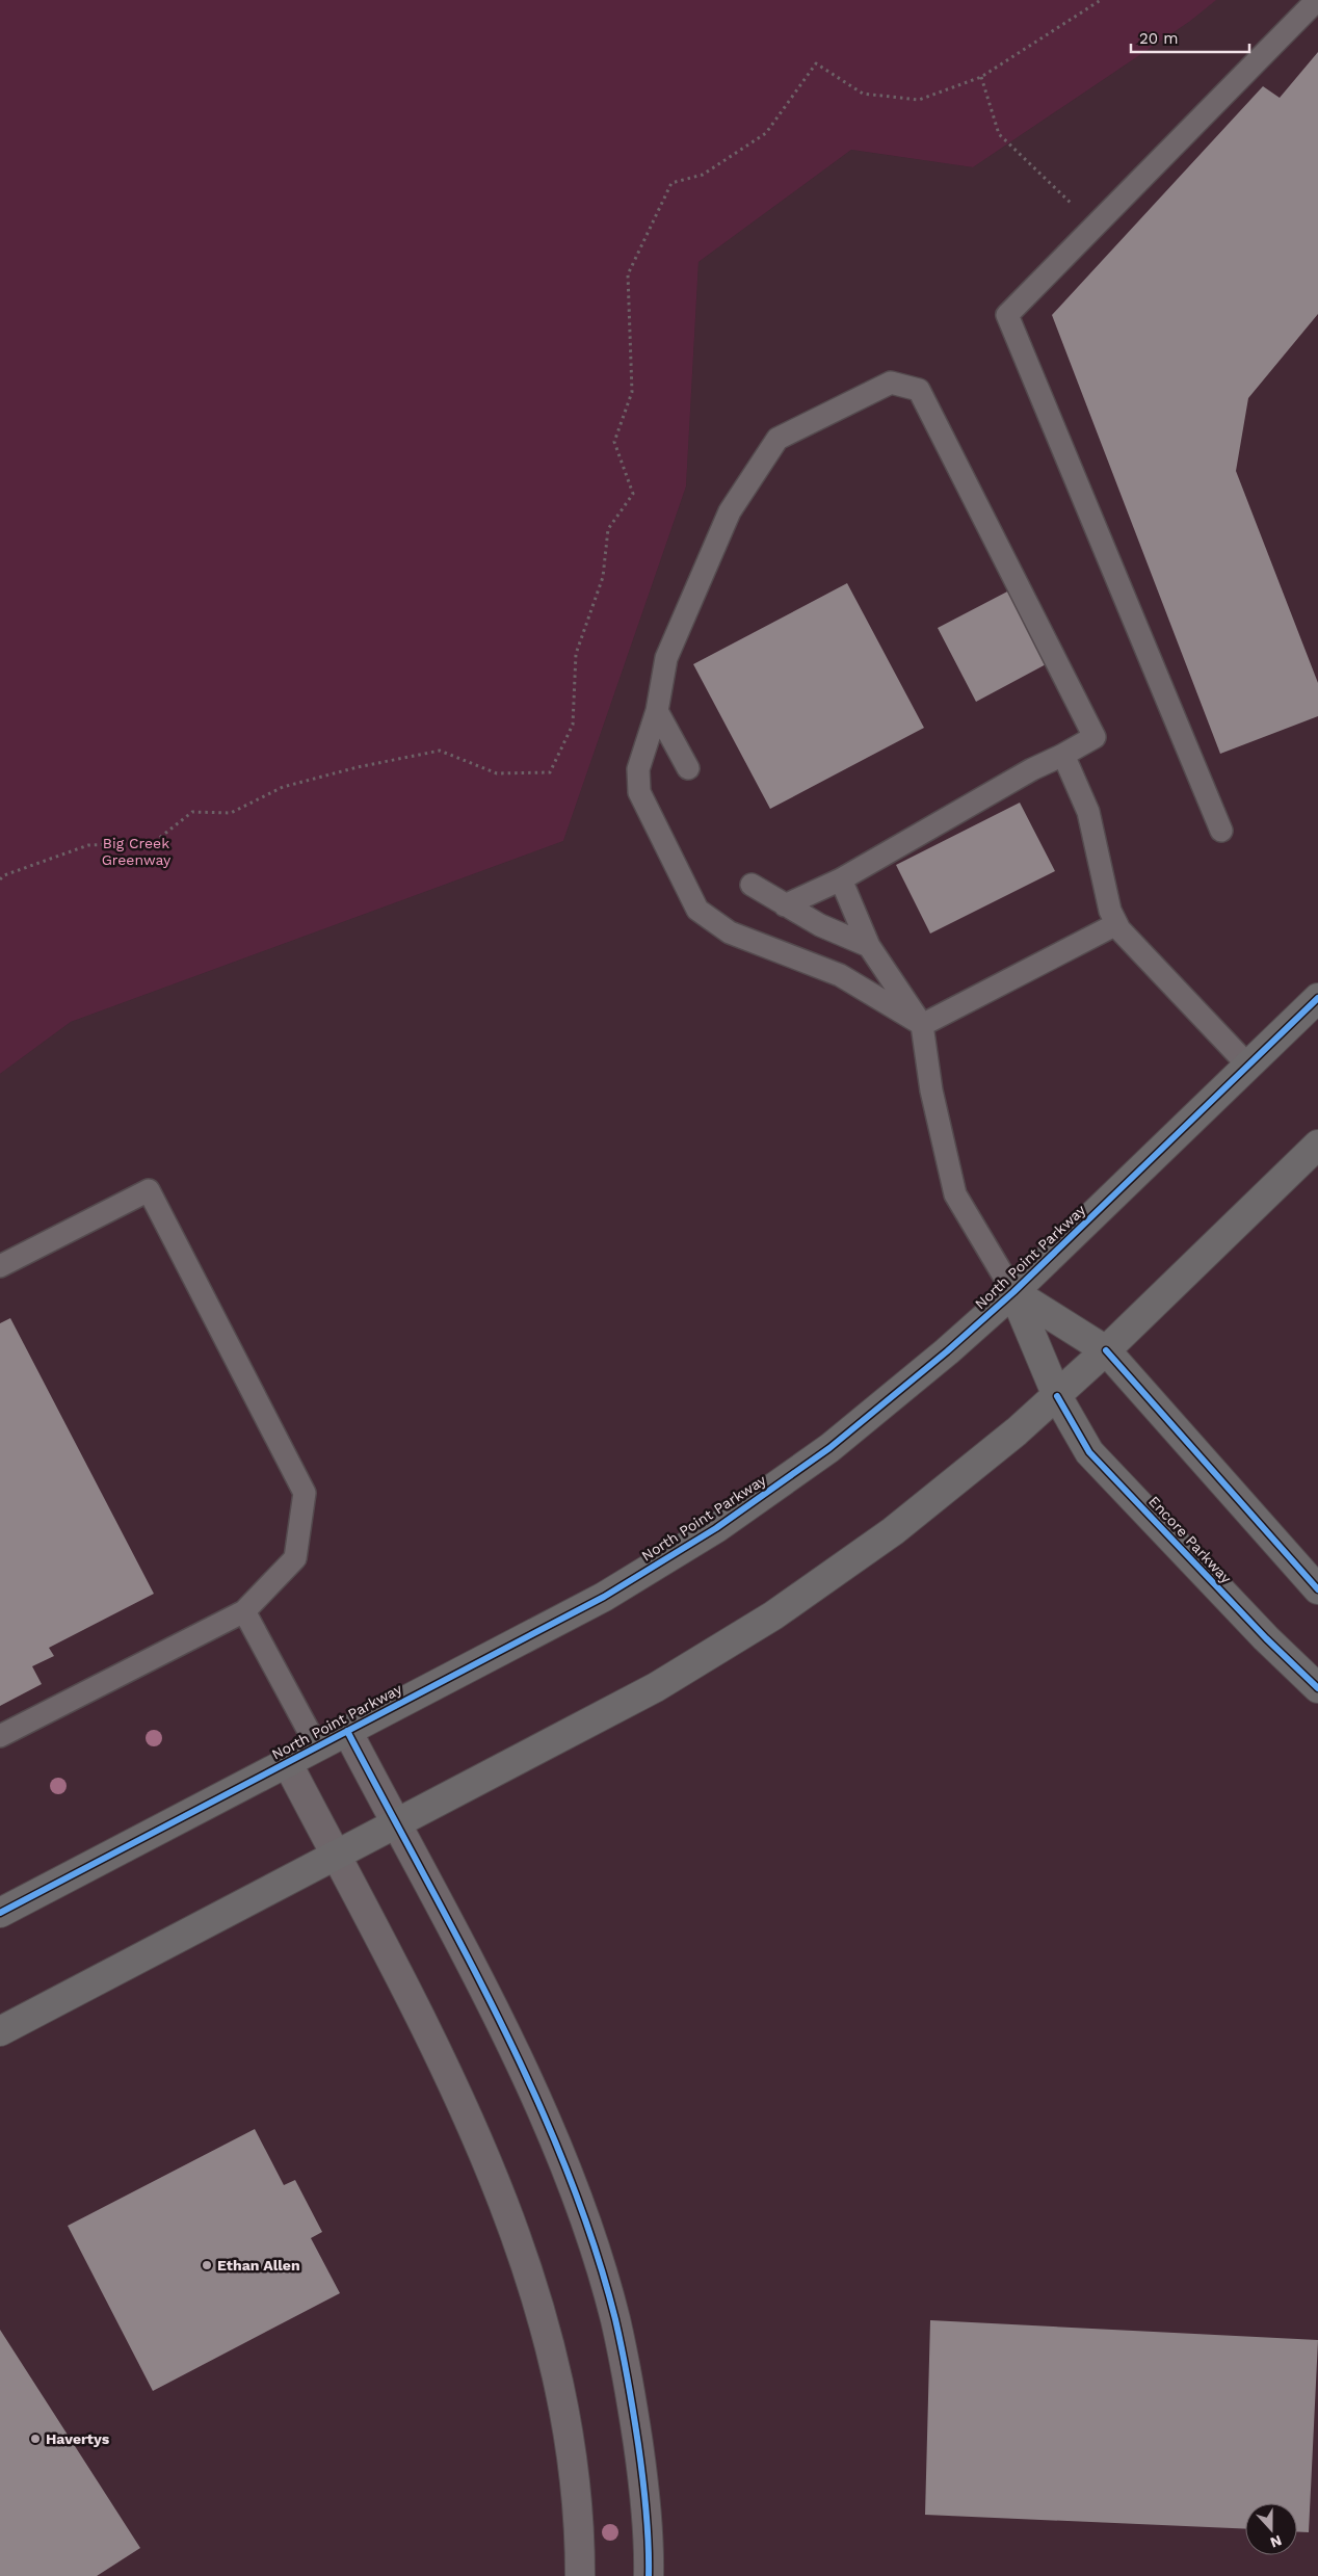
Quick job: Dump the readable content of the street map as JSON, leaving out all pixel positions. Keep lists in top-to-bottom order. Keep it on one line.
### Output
{"streets":{"street":["North Point Parkway","Encore Parkway"]},"crossings":[["North Point Parkway","Encore Parkway"]],"parks":["Big Creek Greenway"],"places":["Ethan Allen","Havertys"],"scale_bar":"20 m","north":"bottom"}
